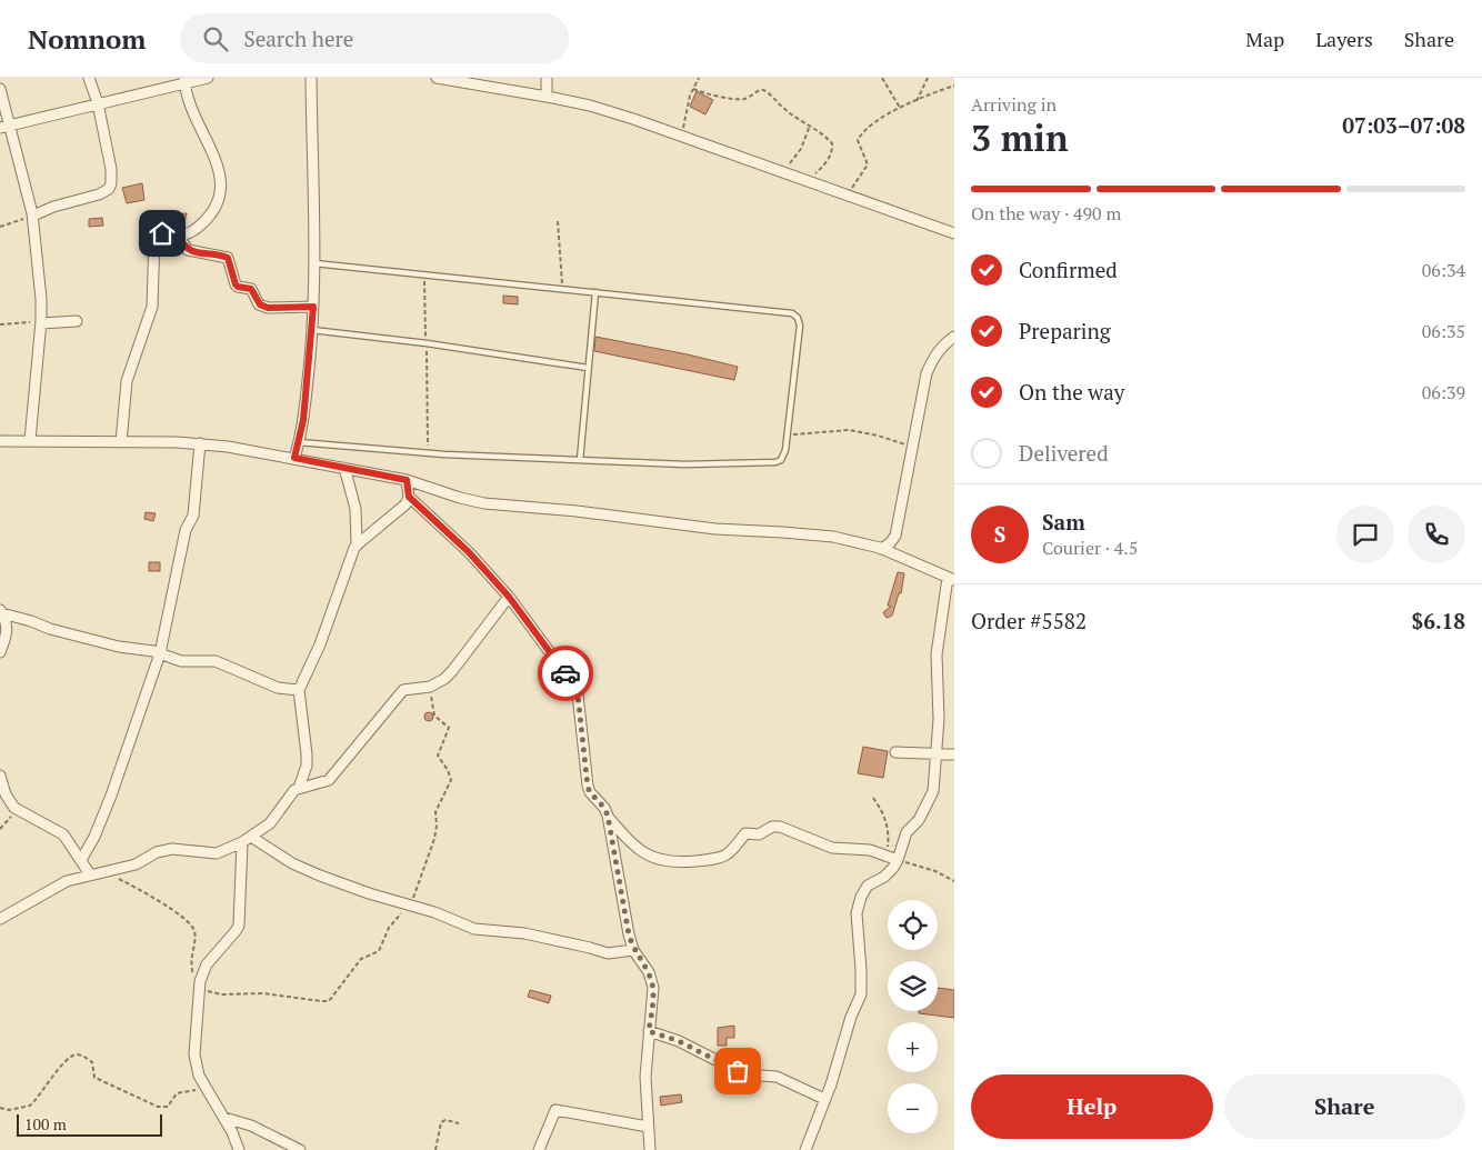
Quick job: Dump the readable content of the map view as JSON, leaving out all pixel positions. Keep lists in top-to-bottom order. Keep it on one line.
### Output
{"scale_bar":"100 m","page":{"header":"Nomnom","search":"Search here","nav":["Map","Layers","Share"],"heading":["3 min","Arriving in","07:03–07:08"],"panel":["Sam","Courier · 4.5","Order #5582","$6.18"],"bar":"On the way · 490 m","list":[["Confirmed","06:34"],["Preparing","06:35"],["On the way","06:39"],"Delivered"],"round":"S","map_buttons":["+","−"],"buttons":["Help","Share"],"scale":"100 m"}}
